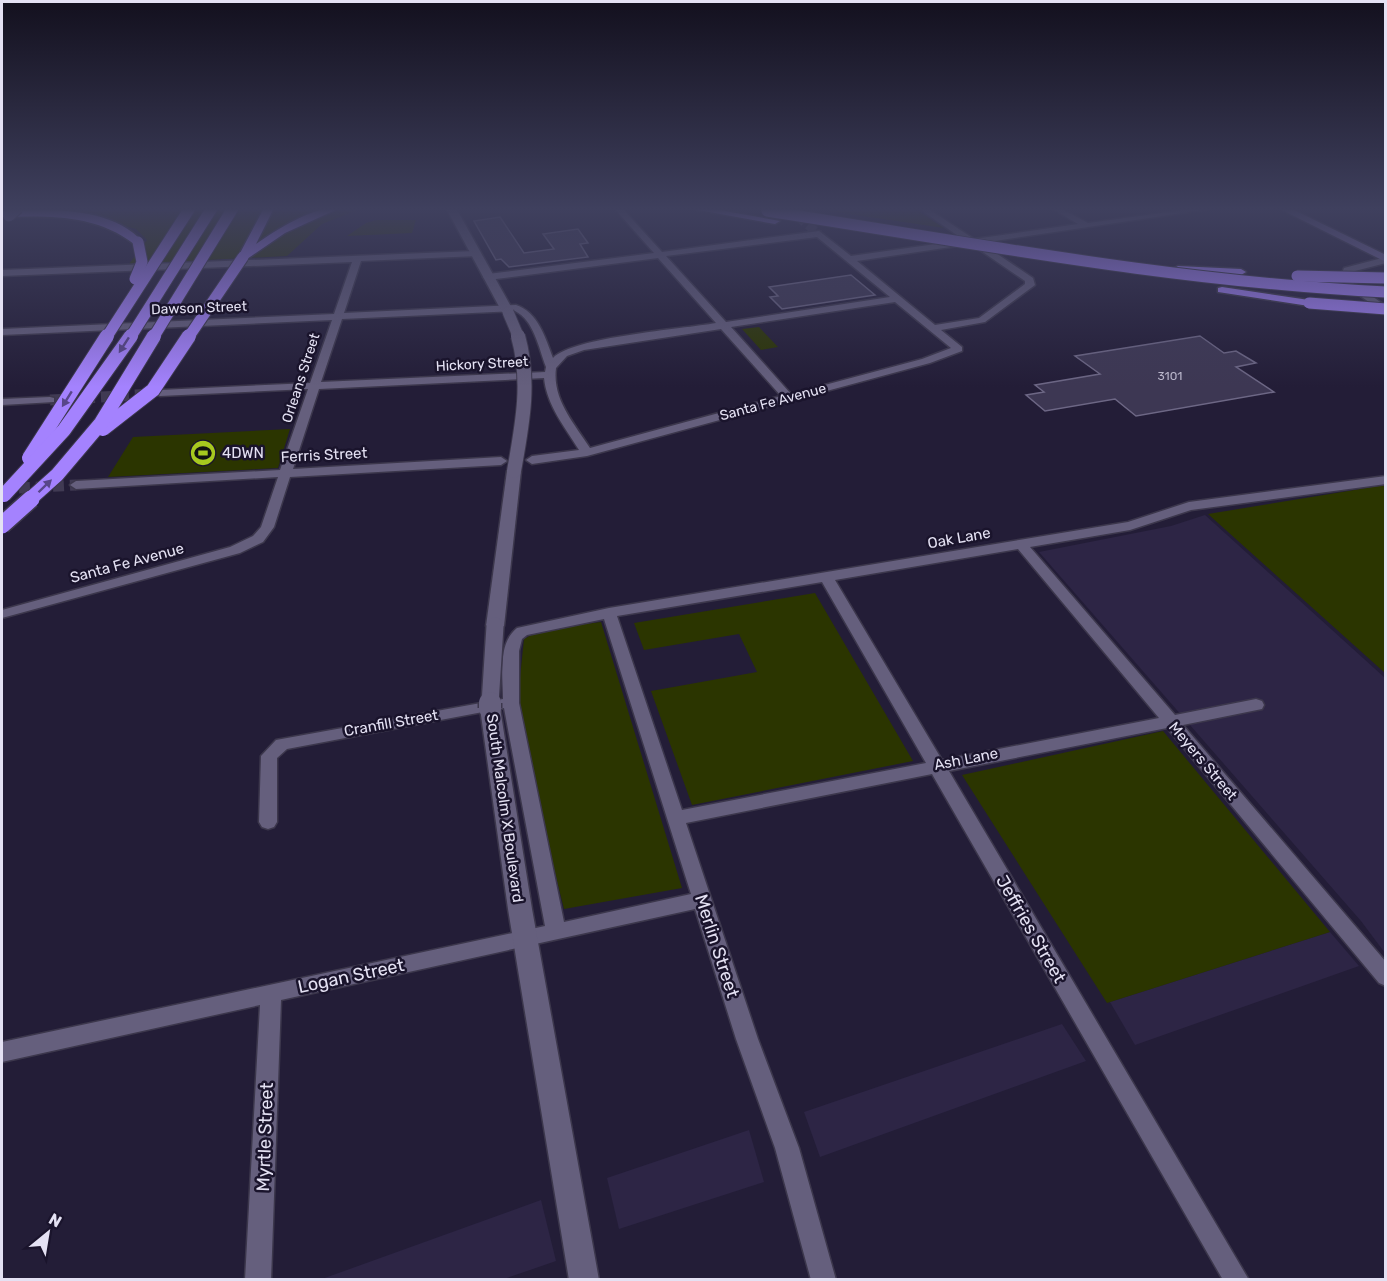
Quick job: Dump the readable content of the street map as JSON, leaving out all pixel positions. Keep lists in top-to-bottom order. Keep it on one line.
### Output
{"streets":{"street":["Dawson Street","Hickory Street","Orleans Street","Santa Fe Avenue","Ferris Street","Oak Lane","Cranfill Street","Ash Lane","Meyers Street","South Malcolm X Boulevard","Jeffries Street","Merlin Street","Logan Street","Myrtle Street"]},"crossings":[["Dawson Street","Orleans Street"],["Dawson Street","South Malcolm X Boulevard"],["Hickory Street","Orleans Street"],["Orleans Street","Santa Fe Avenue"],["Orleans Street","Ferris Street"],["Oak Lane","Cranfill Street"],["Oak Lane","Meyers Street"],["Oak Lane","Jeffries Street"],["Oak Lane","Merlin Street"],["Ash Lane","Meyers Street"],["Ash Lane","Jeffries Street"],["Ash Lane","Merlin Street"],["South Malcolm X Boulevard","Logan Street"],["Merlin Street","Logan Street"],["Logan Street","Myrtle Street"]],"places":{"sports":["4DWN"]},"house_numbers":["3101"],"north":"top right"}
